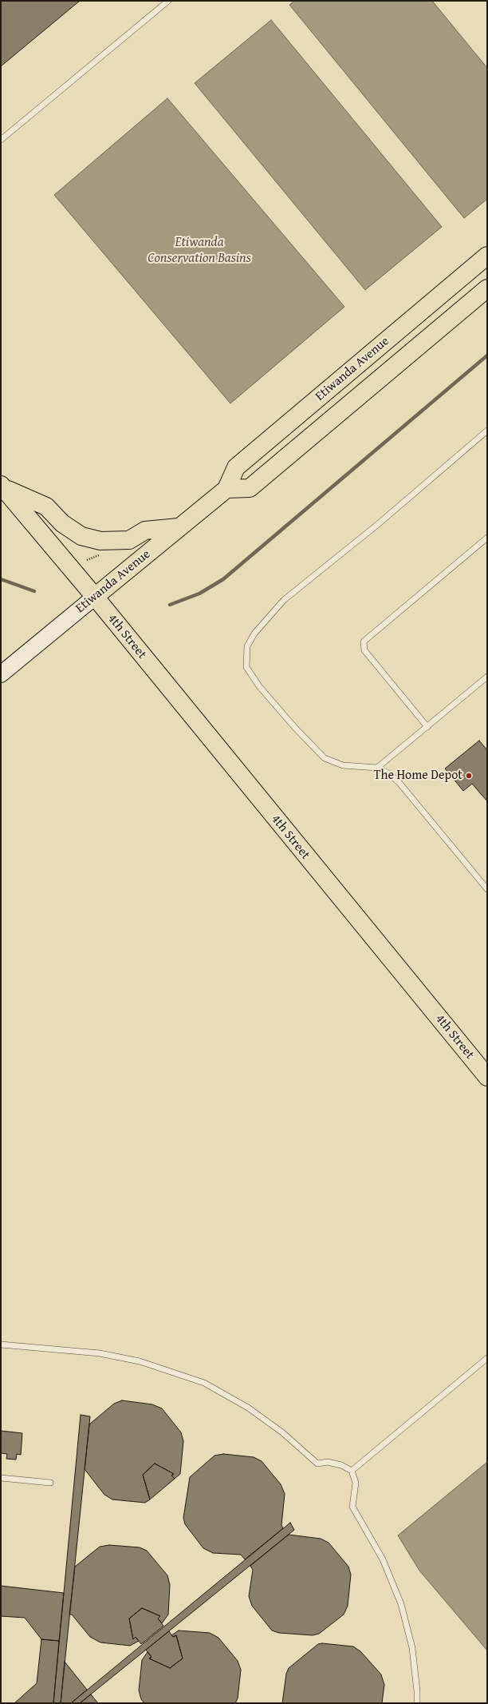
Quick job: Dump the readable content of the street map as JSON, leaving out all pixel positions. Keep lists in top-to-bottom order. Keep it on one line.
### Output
{"streets":{"main road":["Etiwanda Avenue","4th Street"]},"crossings":[["Etiwanda Avenue","4th Street"]],"water":["Etiwanda Conservation Basins"],"places":["The Home Depot"]}
